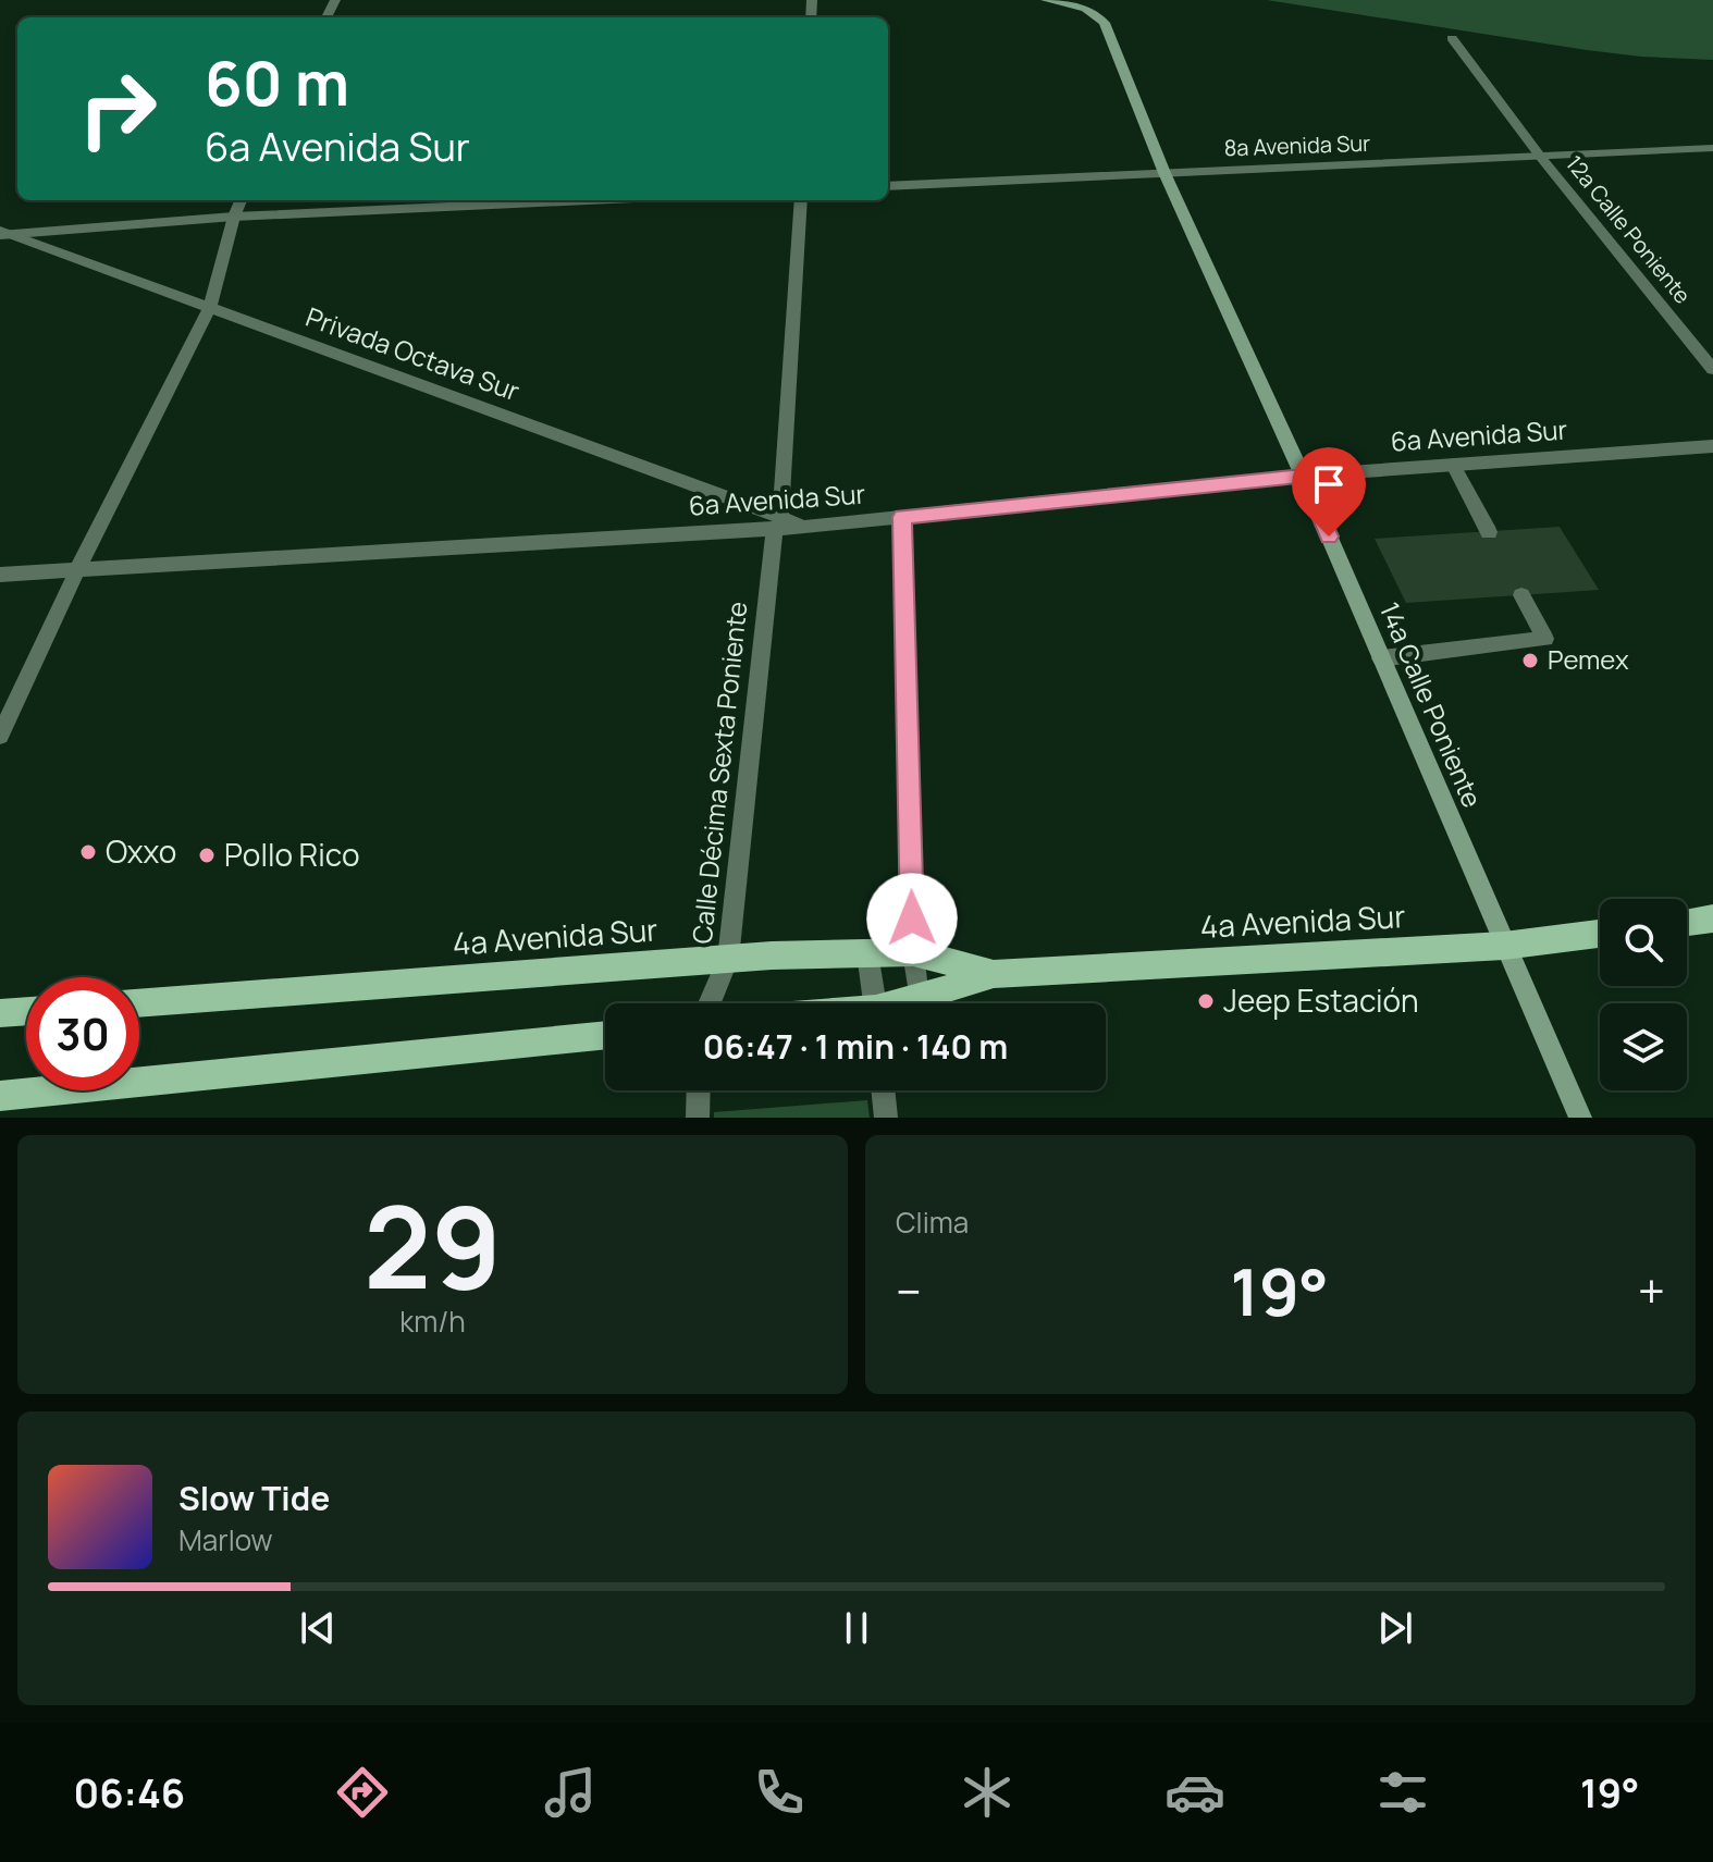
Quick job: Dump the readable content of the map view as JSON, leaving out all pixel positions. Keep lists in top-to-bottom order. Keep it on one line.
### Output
{"streets":{"main road":["14a Calle Poniente","4a Avenida Sur"],"street":["8a Avenida Sur","12a Calle Poniente","Privada Octava Sur","6a Avenida Sur","Calle Décima Sexta Poniente"]},"crossings":[["8a Avenida Sur","12a Calle Poniente"],["8a Avenida Sur","14a Calle Poniente"],["Privada Octava Sur","6a Avenida Sur"],["Privada Octava Sur","Calle Décima Sexta Poniente"],["6a Avenida Sur","14a Calle Poniente"],["6a Avenida Sur","Calle Décima Sexta Poniente"],["14a Calle Poniente","4a Avenida Sur"],["Calle Décima Sexta Poniente","4a Avenida Sur"]],"places":["Pemex","Oxxo","Pollo Rico","Jeep Estación"],"page":{"turn":["60 m","6a Avenida Sur"],"limit":"30","trip":"06:47 · 1 min · 140 m","tile":[["29","km/h"],"Clima"],"heat":["−","19°","+"],"song":["Slow Tide","Marlow"],"tabs":["06:46","19°"]}}
